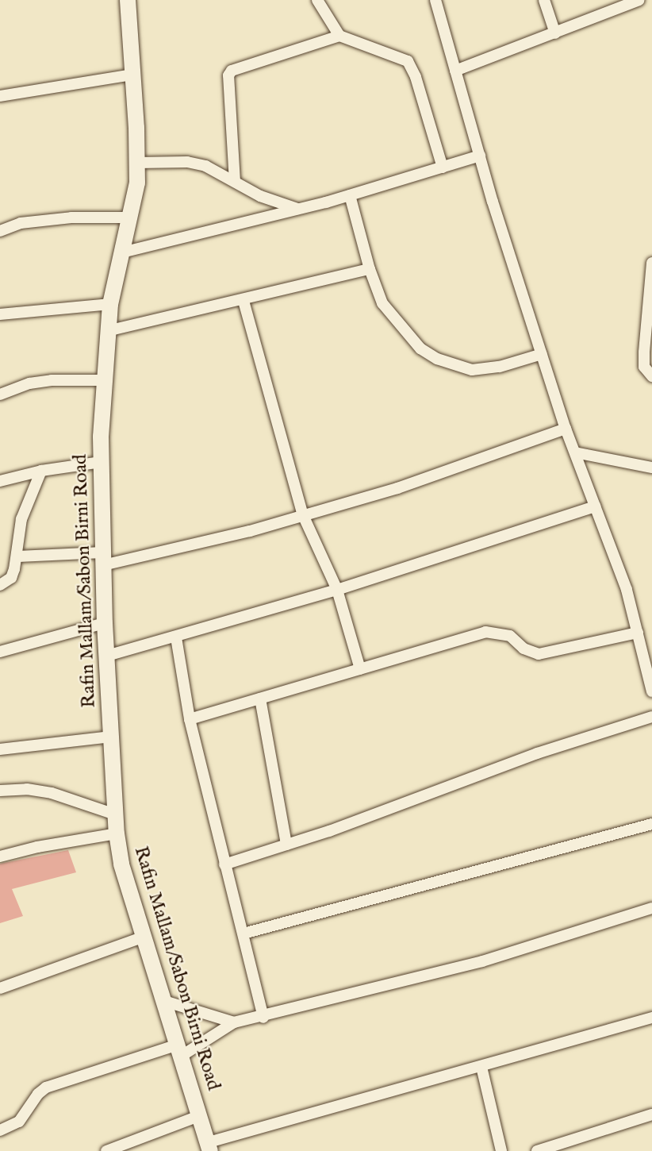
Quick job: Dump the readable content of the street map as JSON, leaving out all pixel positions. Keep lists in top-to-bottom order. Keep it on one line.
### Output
{"streets":{"street":["Rafin Mallam/Sabon Birni Road"]}}
